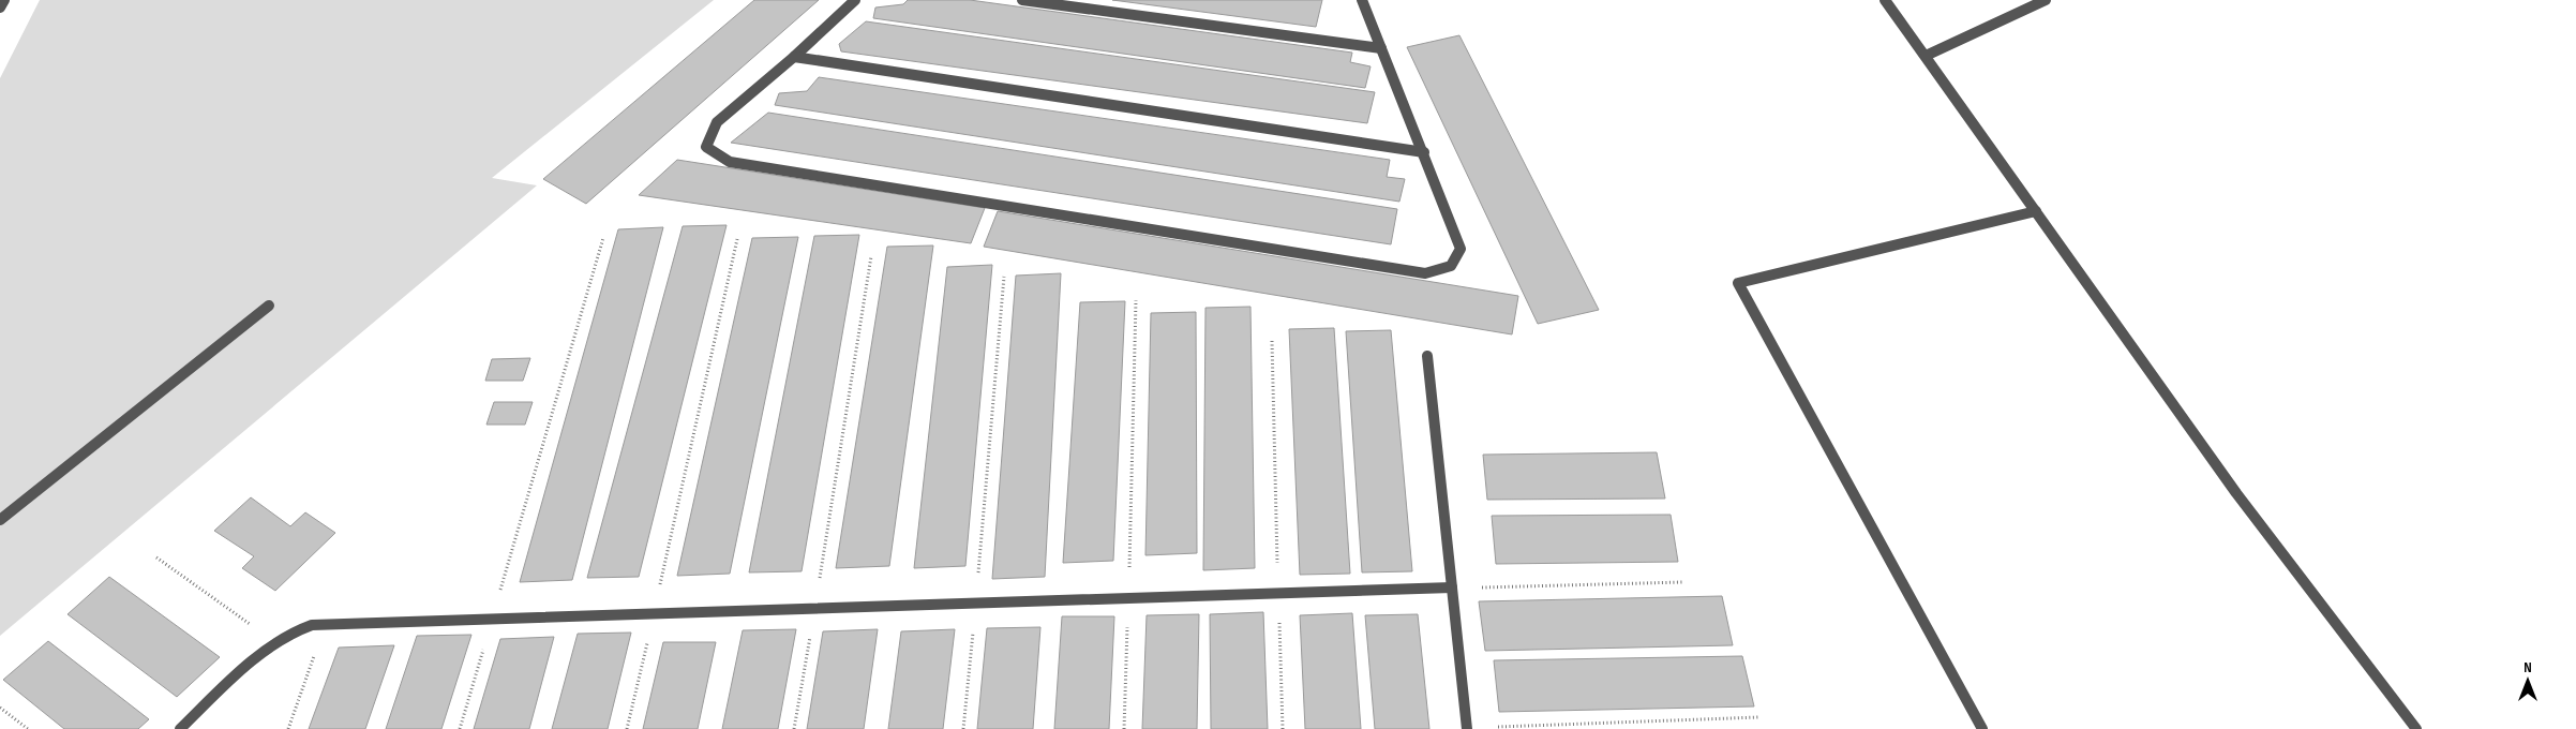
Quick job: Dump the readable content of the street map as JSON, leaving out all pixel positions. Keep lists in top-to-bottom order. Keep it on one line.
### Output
{"north":"top"}
